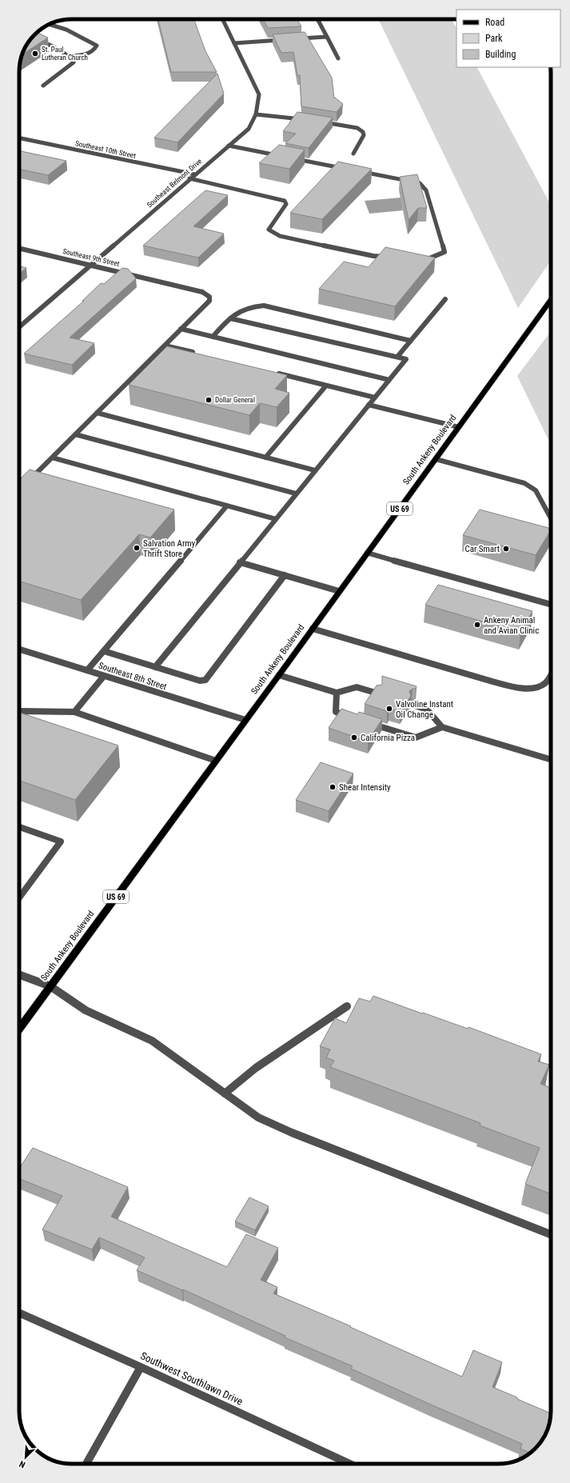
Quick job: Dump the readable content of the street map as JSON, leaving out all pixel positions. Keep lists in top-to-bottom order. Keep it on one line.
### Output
{"streets":{"main road":["South Ankeny Boulevard","US 69"],"street":["Southeast 10th Street","Southeast Belmont Drive","Southeast 9th Street","Southeast 8th Street","Southwest Southlawn Drive"]},"crossings":[["Southeast 10th Street","Southeast Belmont Drive"],["Southeast Belmont Drive","Southeast 9th Street"],["South Ankeny Boulevard","Southeast 8th Street"]],"places":["St. Paul Lutheran Church","Dollar General","Salvation Army Thrift Store","Car Smart","Ankeny Animal and Avian Clinic","Valvoline Instant Oil Change","California Pizza","Shear Intensity"],"legend":["Road","Park","Building"],"north":"bottom left"}
